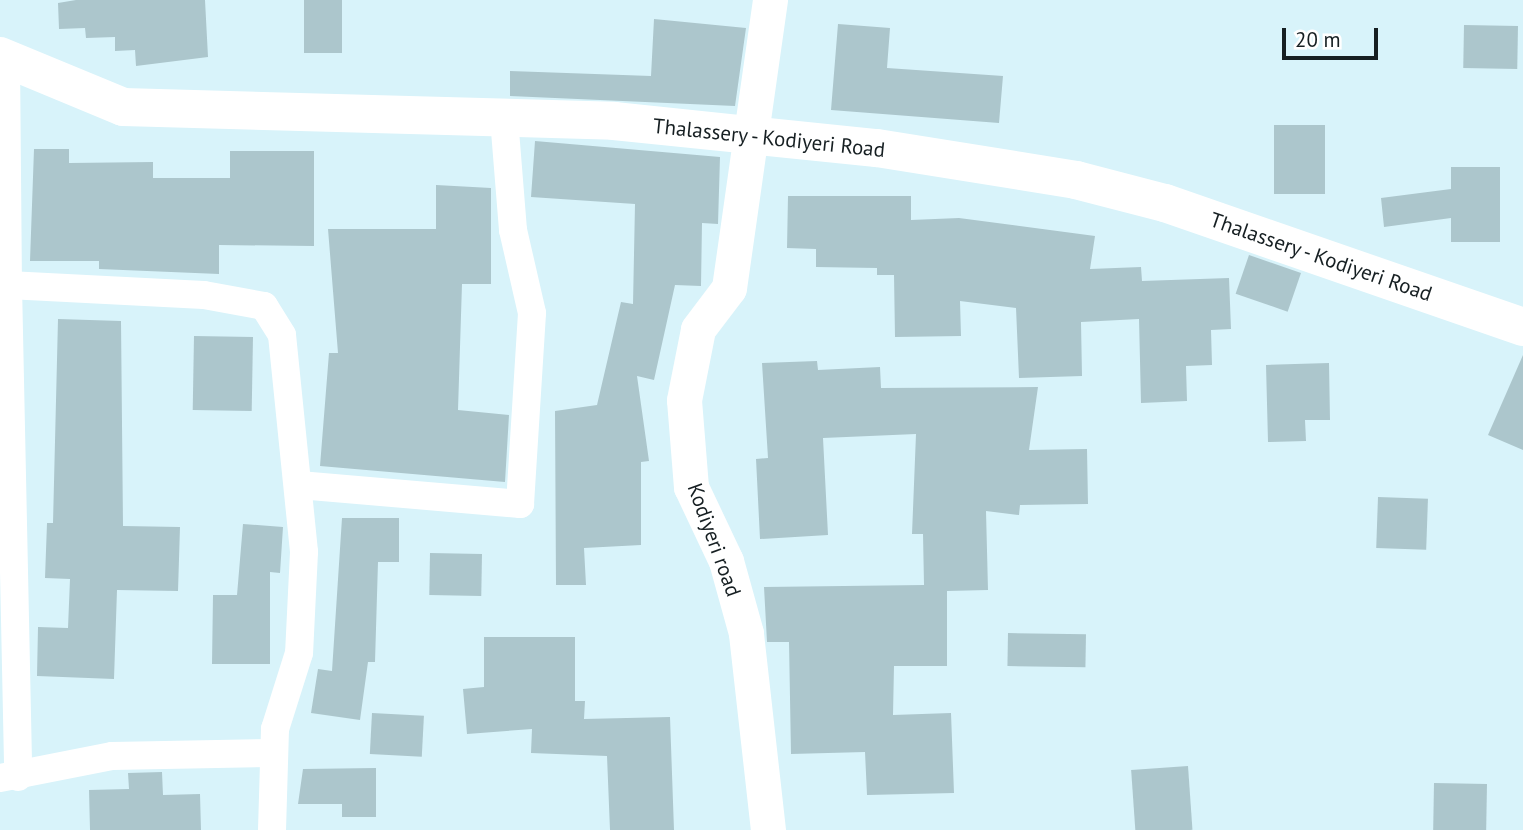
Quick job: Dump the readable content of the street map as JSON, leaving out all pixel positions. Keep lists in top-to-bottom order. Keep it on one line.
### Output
{"streets":{"main road":["Thalassery - Kodiyeri Road"],"street":["Kodiyeri road"]},"crossings":[["Thalassery - Kodiyeri Road","Kodiyeri road"]],"scale_bar":"20 m"}
